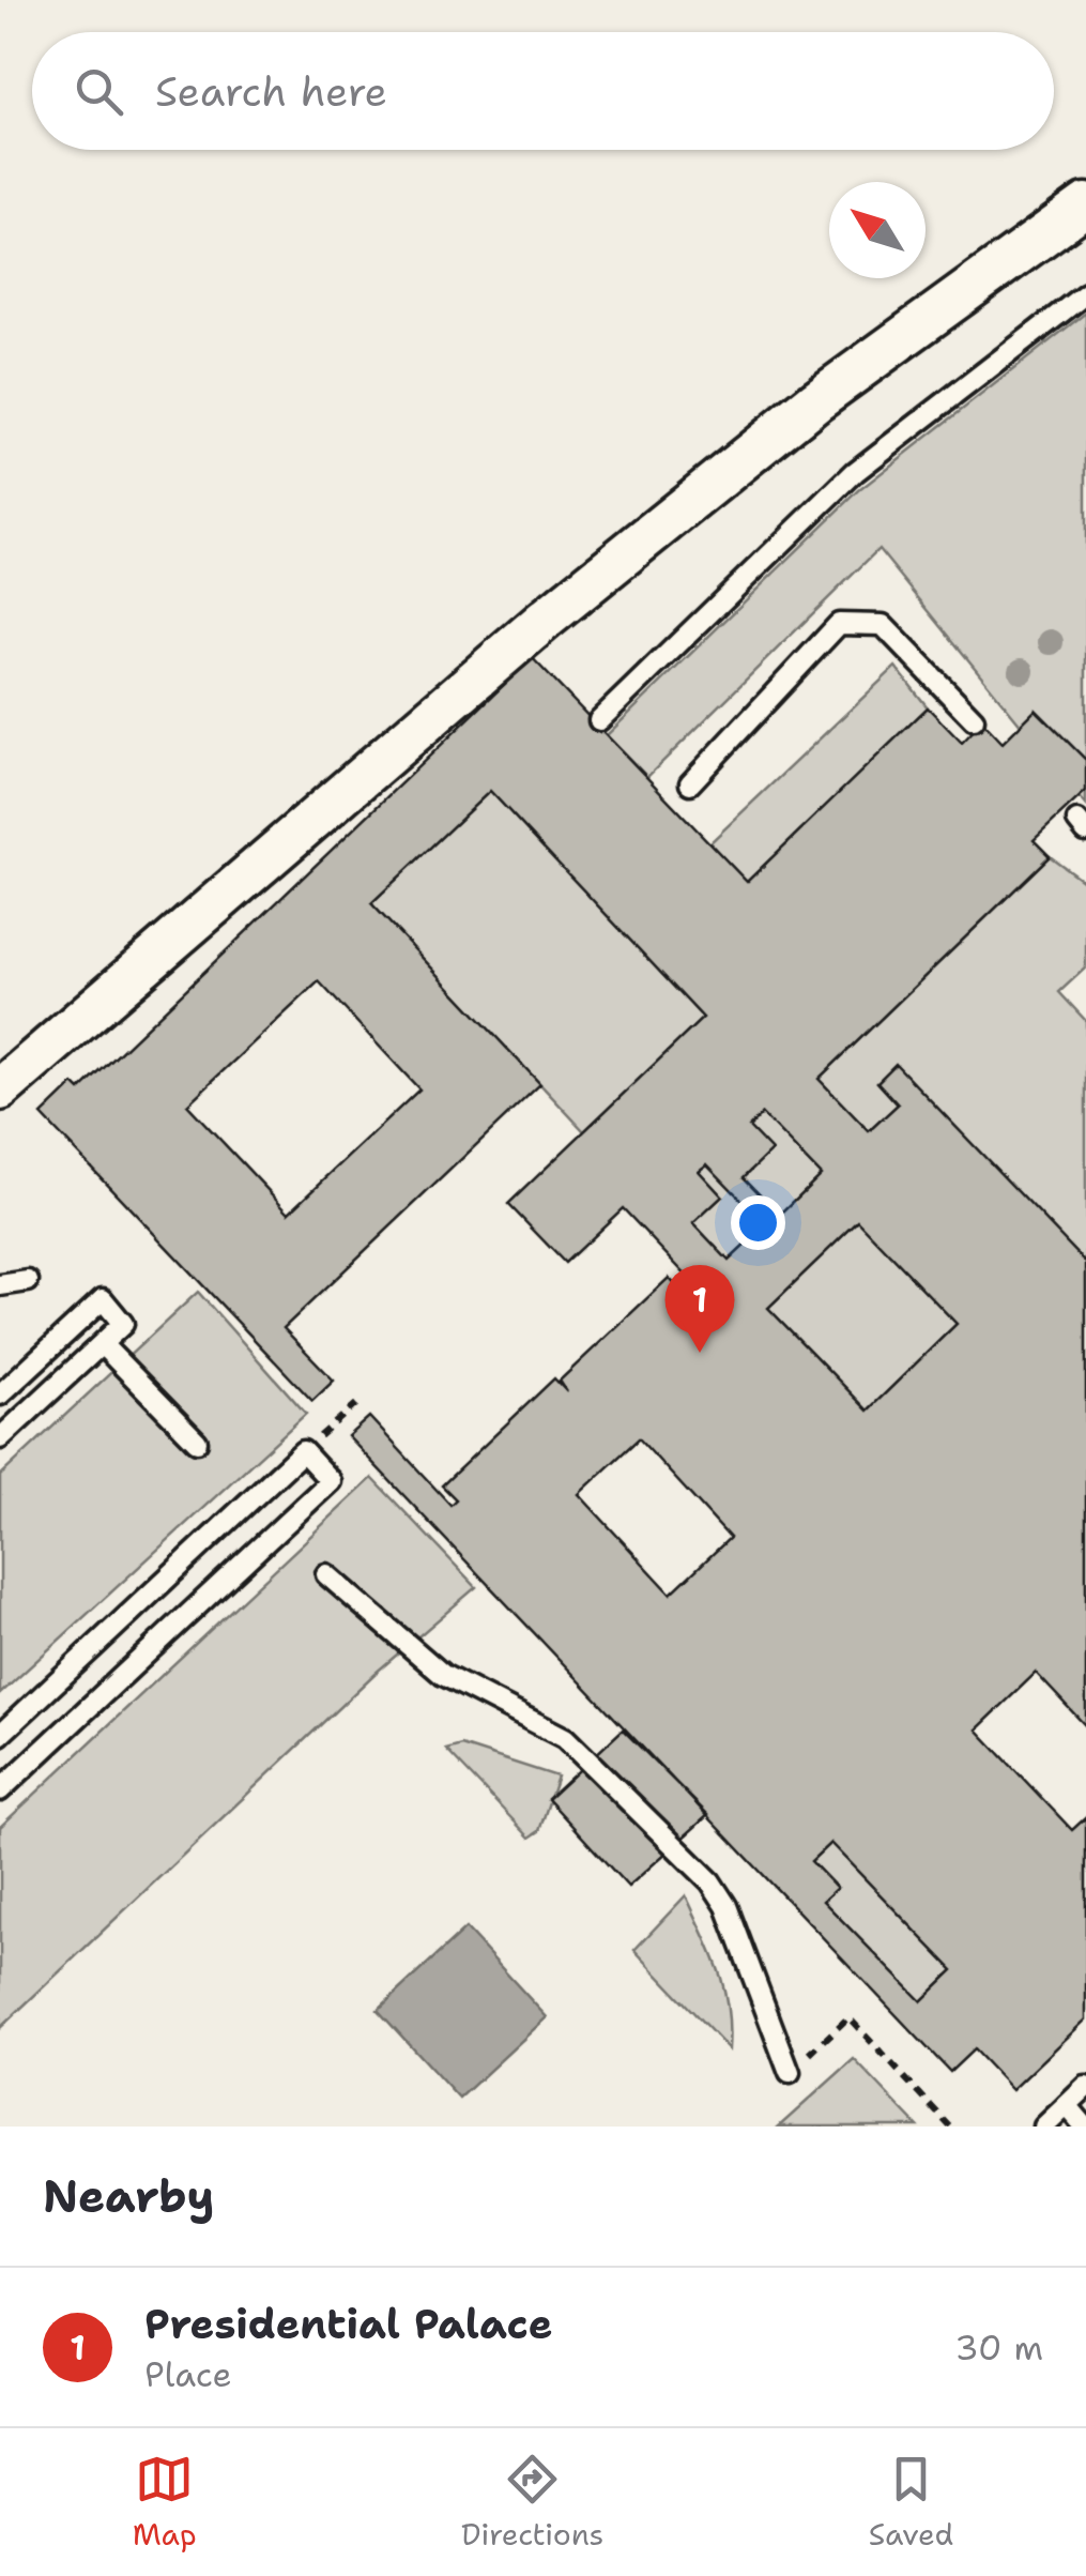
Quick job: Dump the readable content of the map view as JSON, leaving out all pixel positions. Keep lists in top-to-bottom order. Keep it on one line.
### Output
{"north":"top left","page":{"search":"Search here","pins":"1","heading":"Nearby","list":[{"mark":"1","name":"Presidential Palace","note":"Place","value":"30 m"}],"nav":["Map","Directions","Saved"]}}
